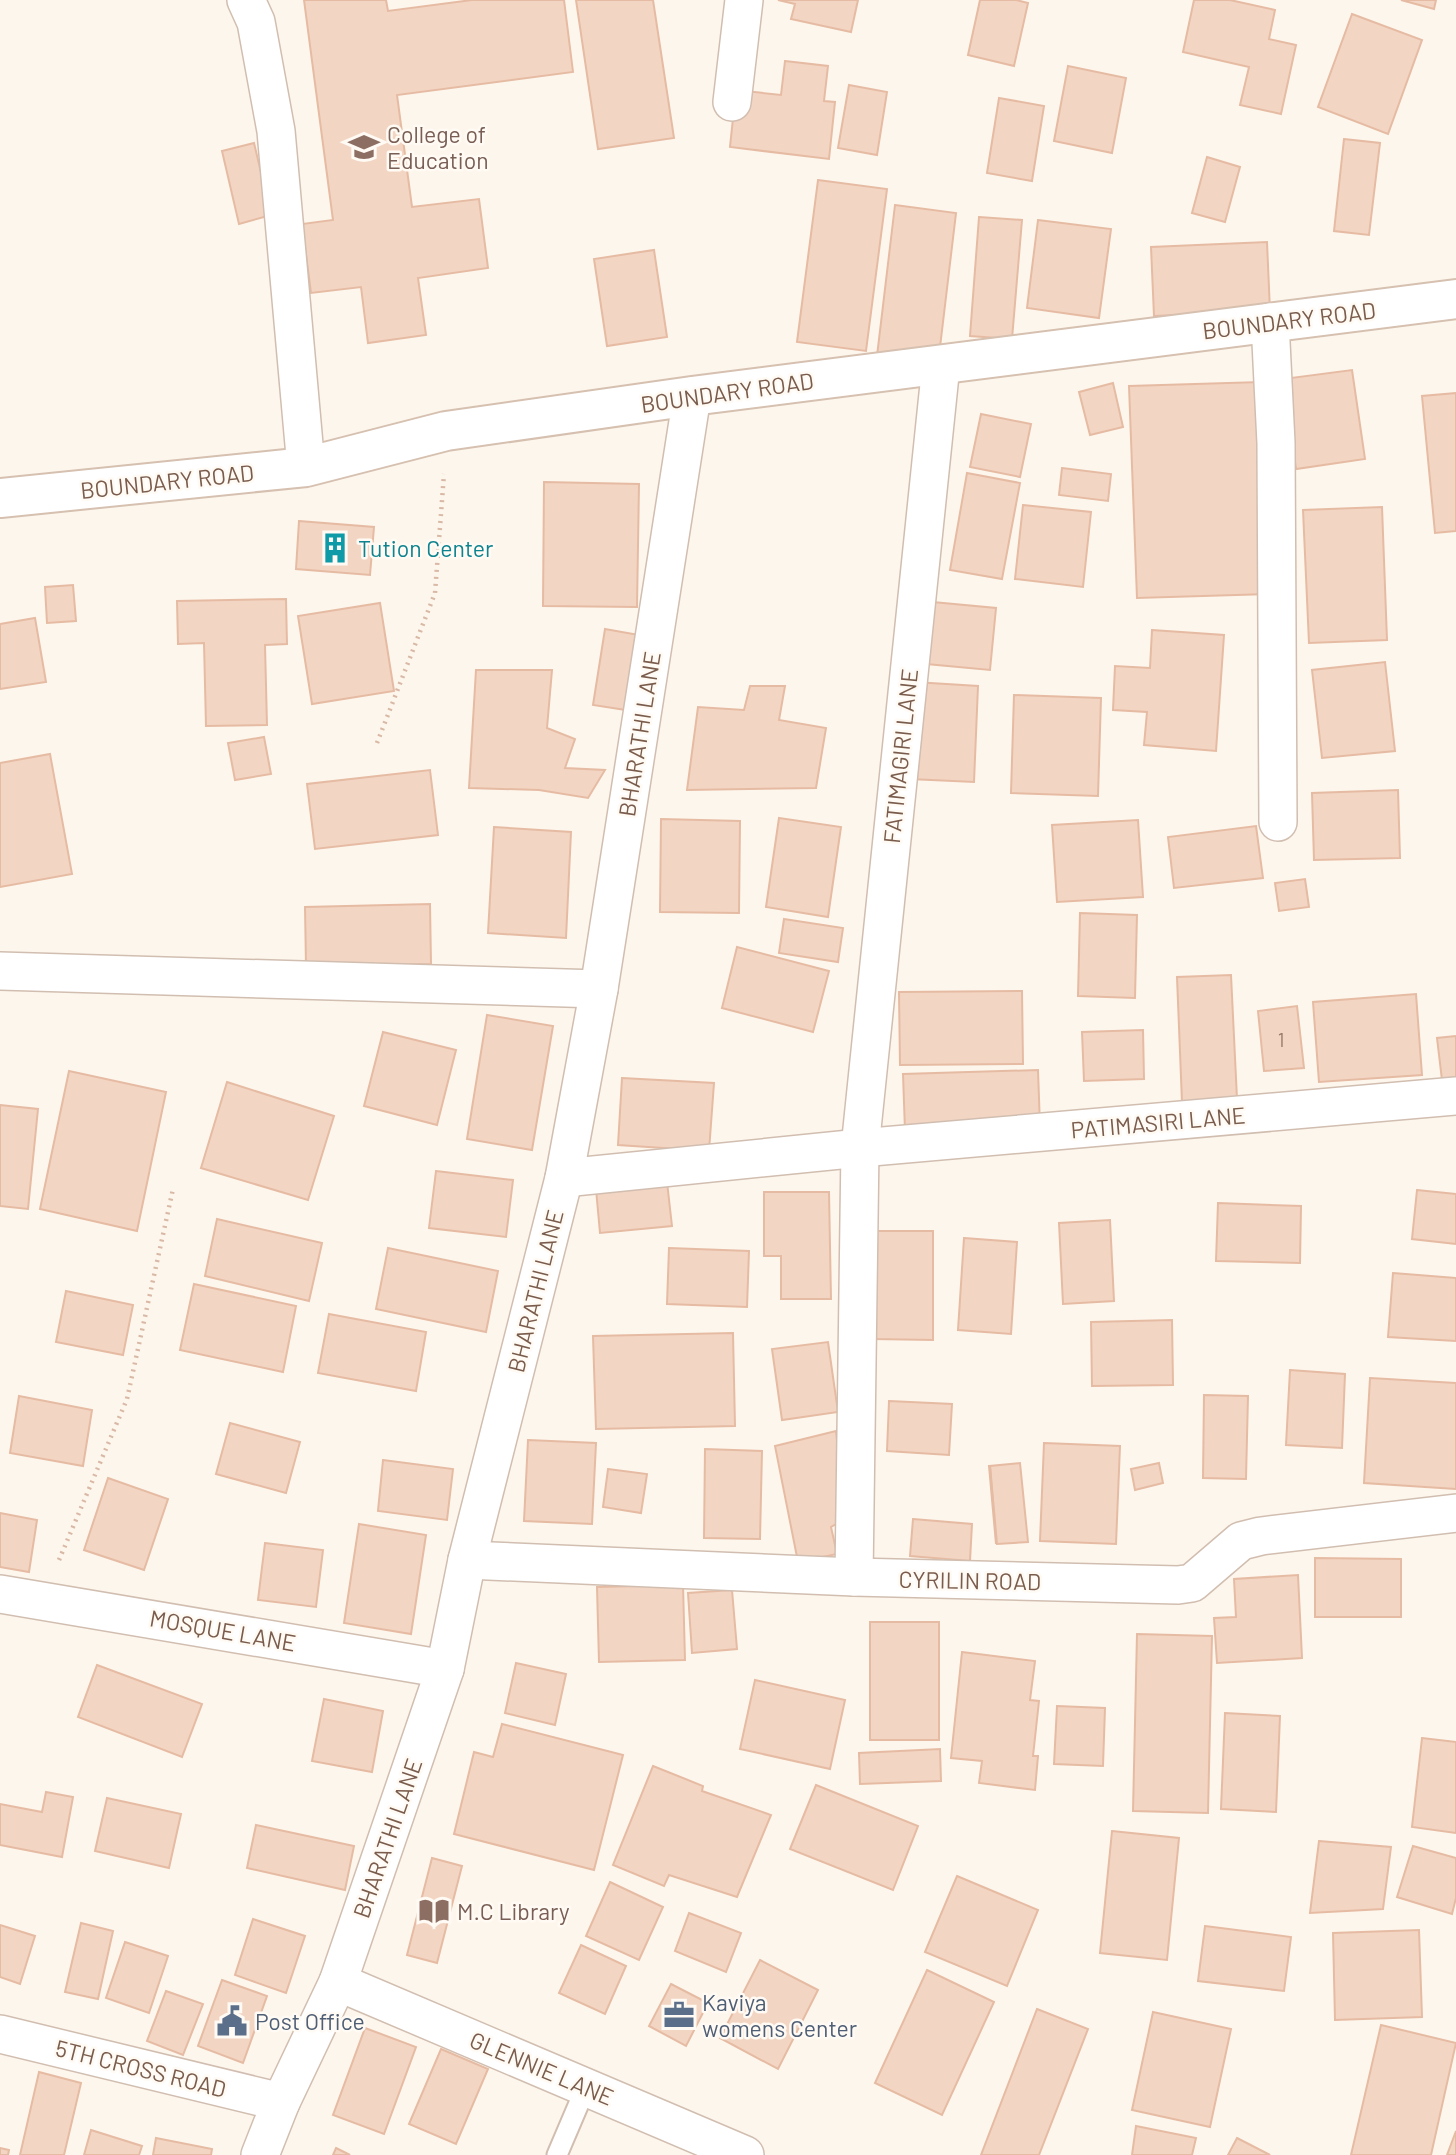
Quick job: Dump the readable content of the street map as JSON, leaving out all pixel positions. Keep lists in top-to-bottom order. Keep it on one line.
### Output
{"streets":{"main road":["BOUNDARY ROAD"],"street":["BHARATHI LANE","FATIMAGIRI LANE","PATIMASIRI LANE","CYRILIN ROAD","MOSQUE LANE","5TH CROSS ROAD","GLENNIE LANE"]},"crossings":[["BOUNDARY ROAD","BHARATHI LANE"],["BOUNDARY ROAD","FATIMAGIRI LANE"],["BHARATHI LANE","PATIMASIRI LANE"],["BHARATHI LANE","CYRILIN ROAD"],["BHARATHI LANE","MOSQUE LANE"],["BHARATHI LANE","5TH CROSS ROAD"],["BHARATHI LANE","GLENNIE LANE"],["FATIMAGIRI LANE","PATIMASIRI LANE"],["FATIMAGIRI LANE","CYRILIN ROAD"]],"places":{"school or university":["College of Education"],"building":["Tution Center"],"library":["M.C Library"],"office":["Kaviya womens Center"],"public building":["Post Office"]},"house_numbers":["1"]}
